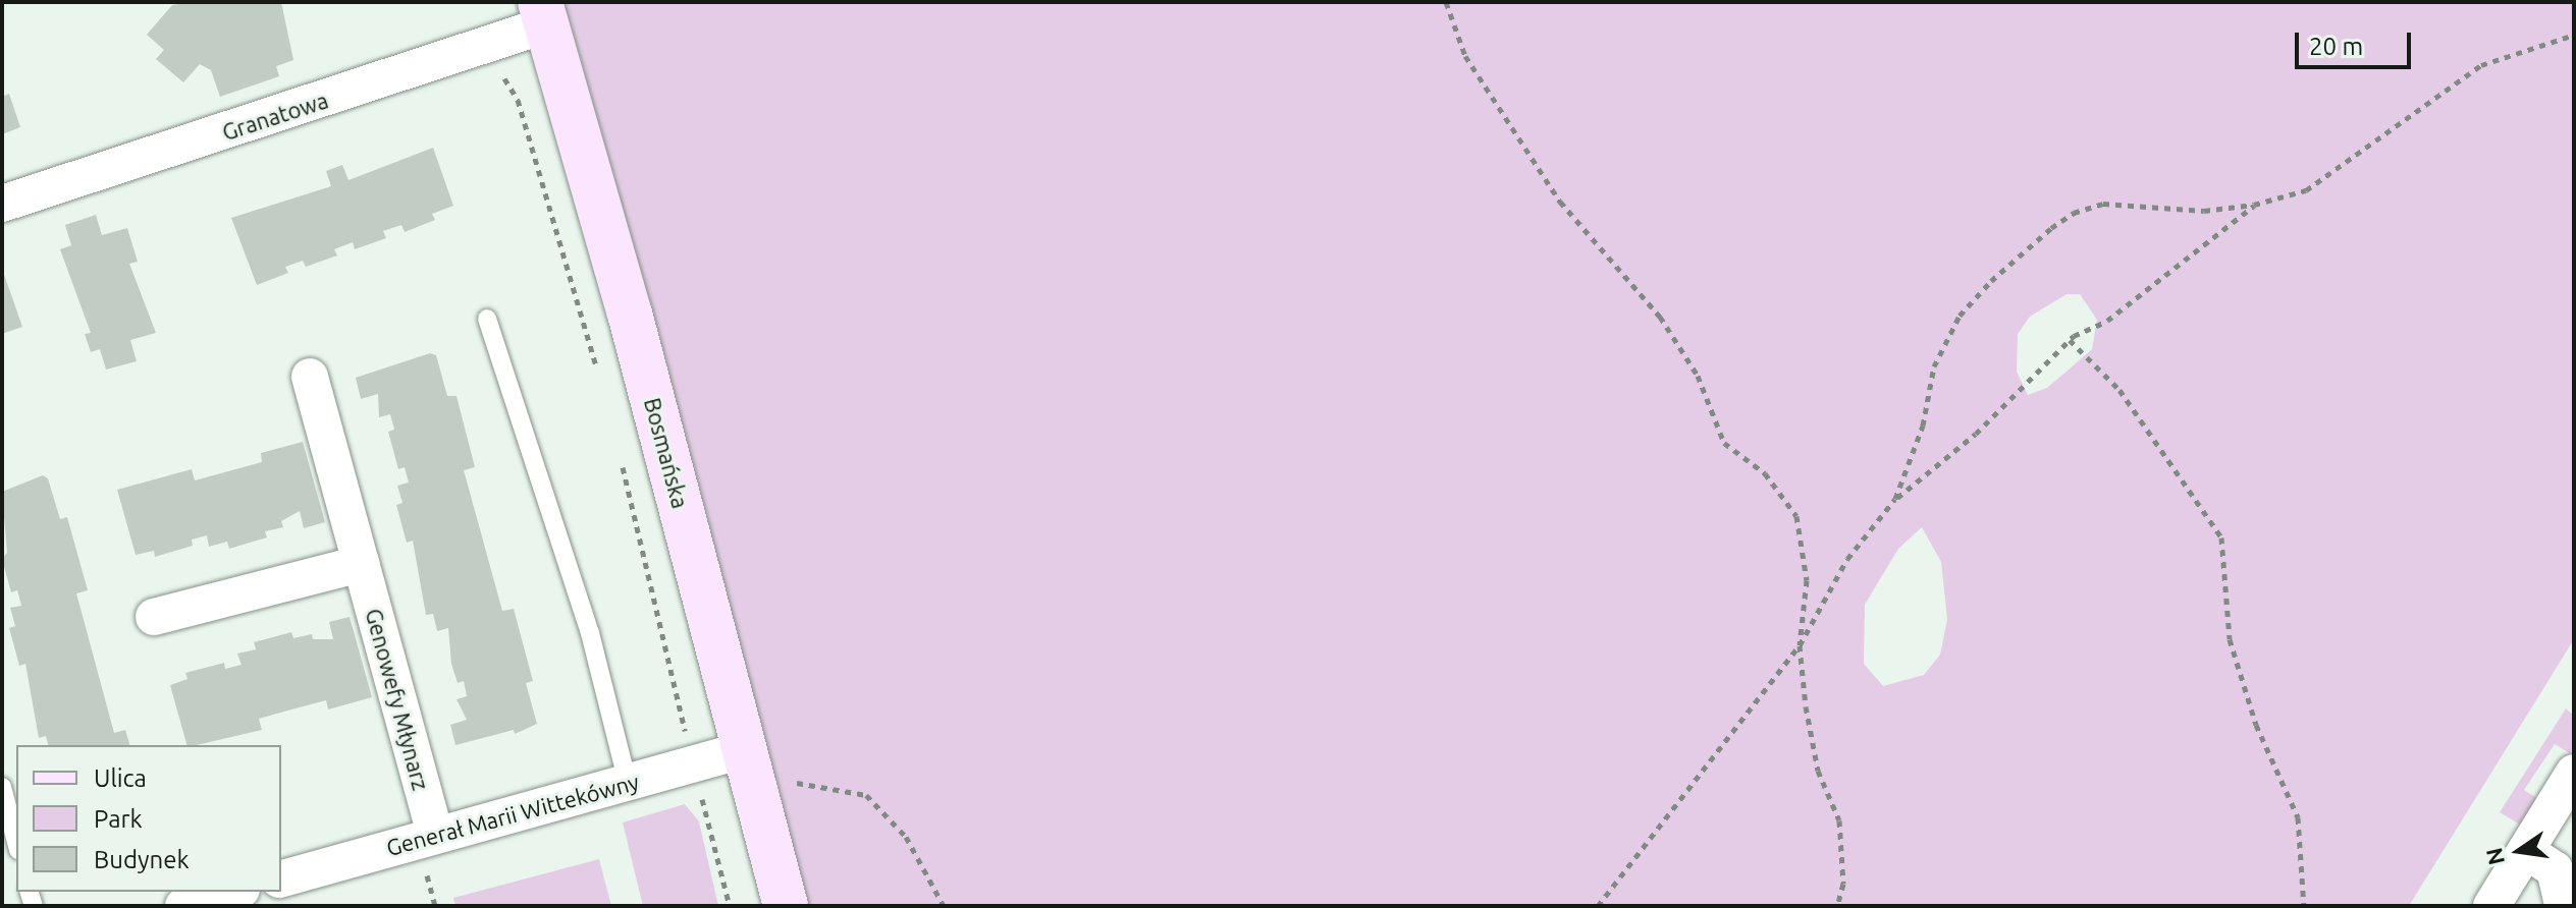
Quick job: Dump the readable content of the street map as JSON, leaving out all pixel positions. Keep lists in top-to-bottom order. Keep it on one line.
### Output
{"streets":{"street":["Granatowa","Bosmańska","Genowefy Młynarz","Generał Marii Wittekówny"]},"crossings":[["Granatowa","Bosmańska"],["Bosmańska","Generał Marii Wittekówny"],["Genowefy Młynarz","Generał Marii Wittekówny"]],"legend":["Ulica","Park","Budynek"],"scale_bar":"20 m","north":"left"}
